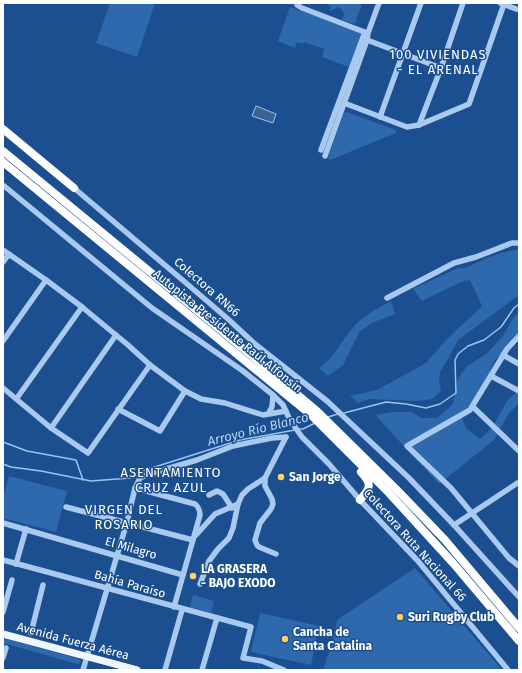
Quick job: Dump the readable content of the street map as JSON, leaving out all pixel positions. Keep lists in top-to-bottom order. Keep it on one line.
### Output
{"streets":{"highway":["Autopista Presidente Raúl Alfonsín"],"main road":["Avenida Fuerza Aérea"],"street":["Colectora RN66","Colectora Ruta Nacional 66","El Milagro","Bahía Paraíso"]},"districts":["100 VIVIENDAS - EL ARENAL","ASENTAMIENTO CRUZ AZUL","VIRGEN DEL ROSARIO"],"water":["Arroyo Río Blanco"],"places":["San Jorge","LA GRASERA - BAJO EXODO","Suri Rugby Club","Cancha de Santa Catalina"]}
